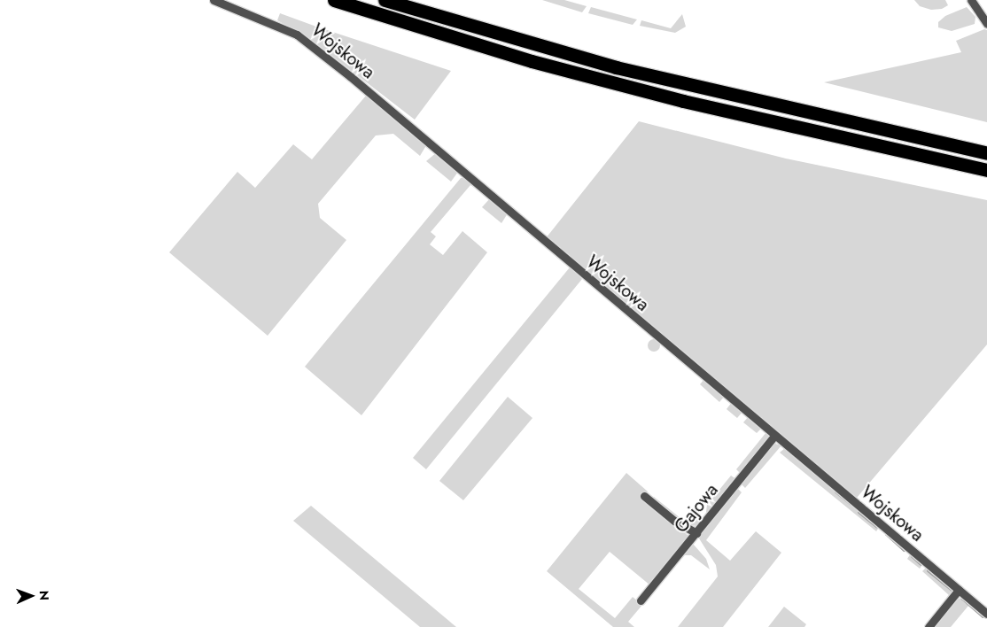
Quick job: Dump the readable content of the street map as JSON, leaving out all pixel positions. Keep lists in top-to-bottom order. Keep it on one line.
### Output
{"streets":{"street":["Wojskowa","Gajowa"]},"crossings":[["Wojskowa","Gajowa"]],"north":"right"}
